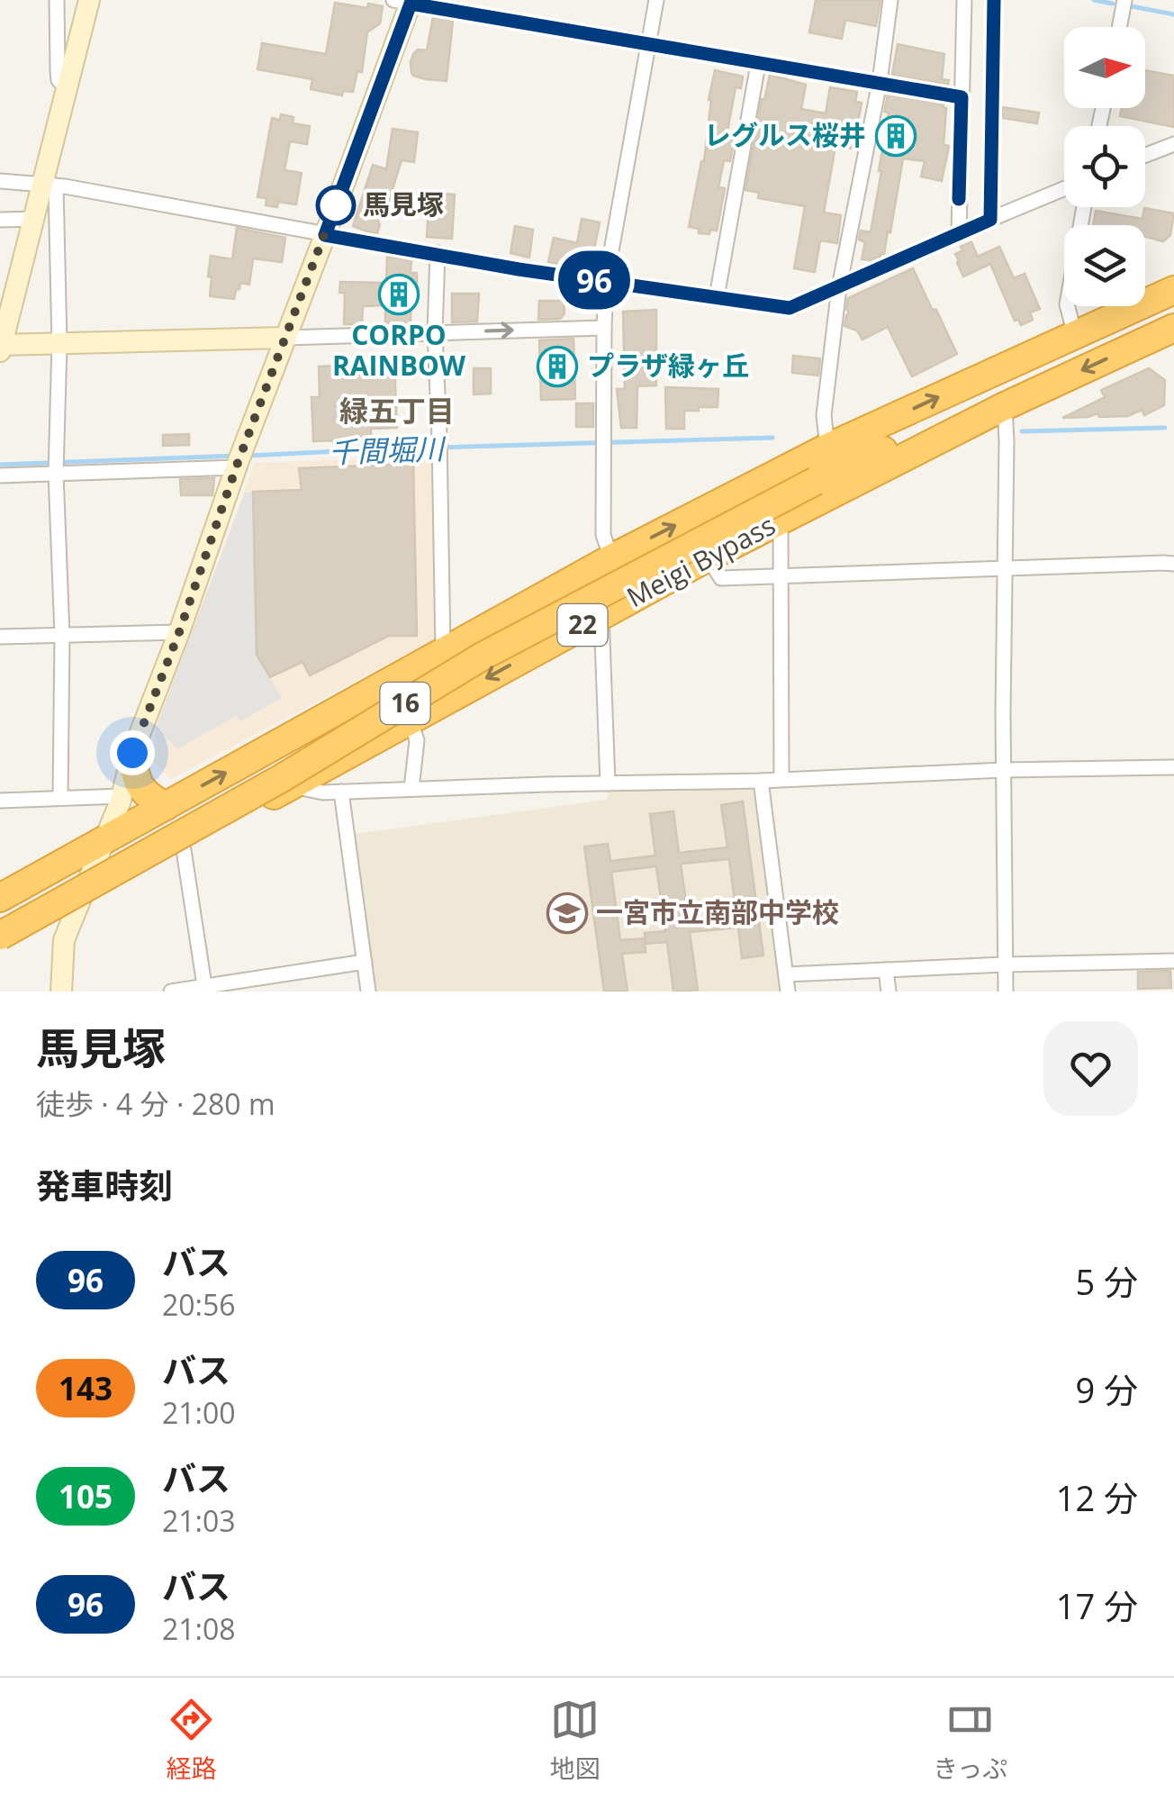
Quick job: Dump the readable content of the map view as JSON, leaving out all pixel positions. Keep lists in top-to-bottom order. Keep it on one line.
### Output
{"streets":{"highway":["Meigi Bypass","22","16"]},"crossings":[["Meigi Bypass","16"]],"districts":["緑五丁目"],"water":["千間堀川"],"places":{"building":["レグルス桜井","CORPO RAINBOW","プラザ緑ヶ丘"],"other":["馬見塚"],"school or university":["一宮市立南部中学校"]},"lines":["bus line 96"],"north":"right","page":{"on_map":"96","heading":[["馬見塚","徒歩 · 4 分 · 280 m"],"発車時刻"],"list":[{"mark":"96","name":"バス","note":"20:56","value":"5 分"},{"mark":"143","name":"バス","note":"21:00","value":"9 分"},{"mark":"105","name":"バス","note":"21:03","value":"12 分"},{"mark":"96","name":"バス","note":"21:08","value":"17 分"}],"tabs":["経路","地図","きっぷ"]}}
